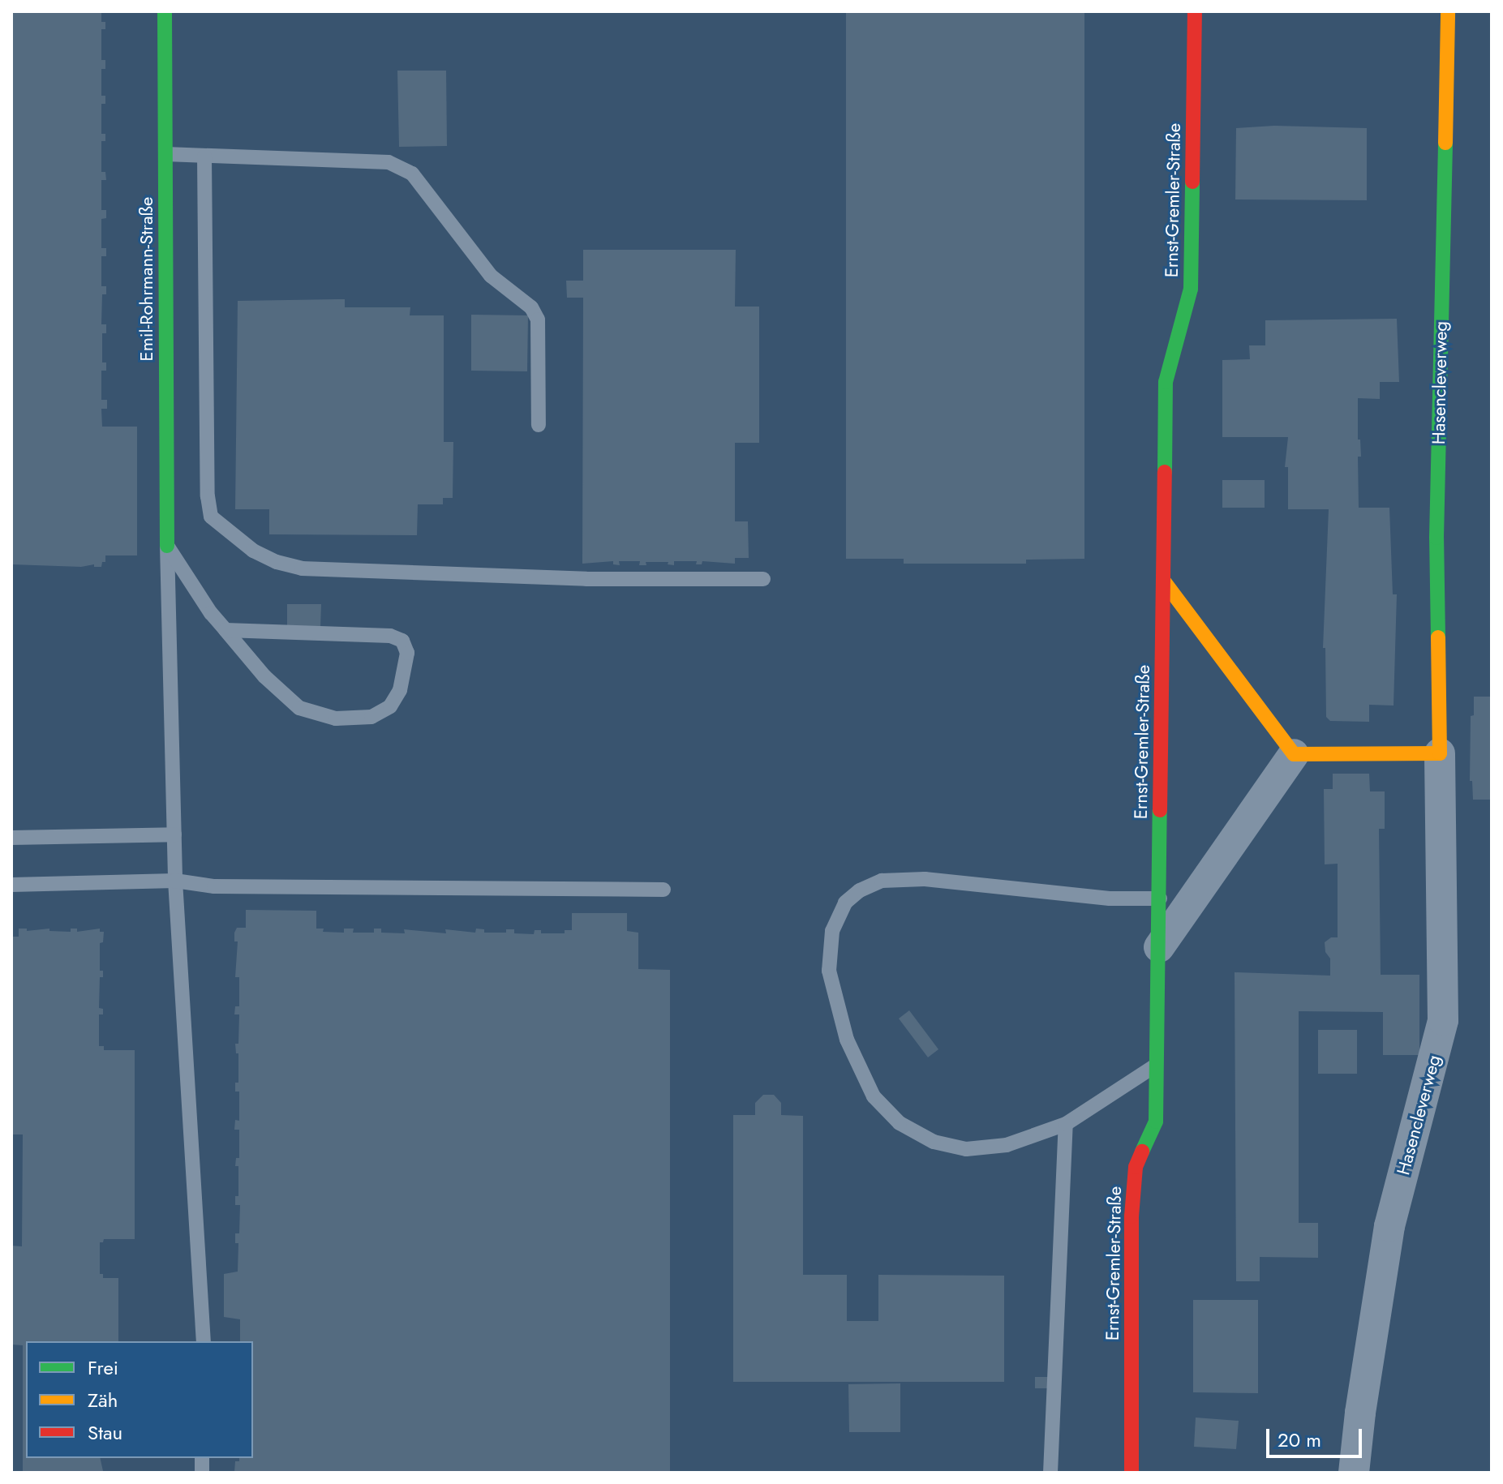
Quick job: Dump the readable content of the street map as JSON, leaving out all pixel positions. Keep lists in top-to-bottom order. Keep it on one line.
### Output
{"streets":{"street":["Ernst-Gremler-Straße","Emil-Rohrmann-Straße","Hasencleverweg"]},"legend":["Frei","Zäh","Stau"],"scale_bar":"20 m"}
